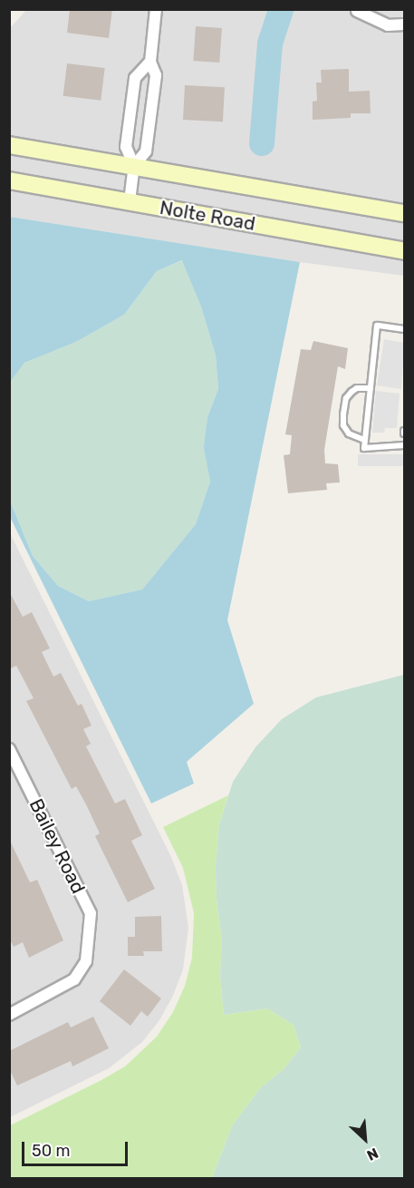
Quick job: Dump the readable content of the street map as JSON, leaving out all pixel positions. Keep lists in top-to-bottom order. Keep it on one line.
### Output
{"streets":{"street":["Nolte Road","Bailey Road"]},"scale_bar":"50 m","north":"bottom right"}
